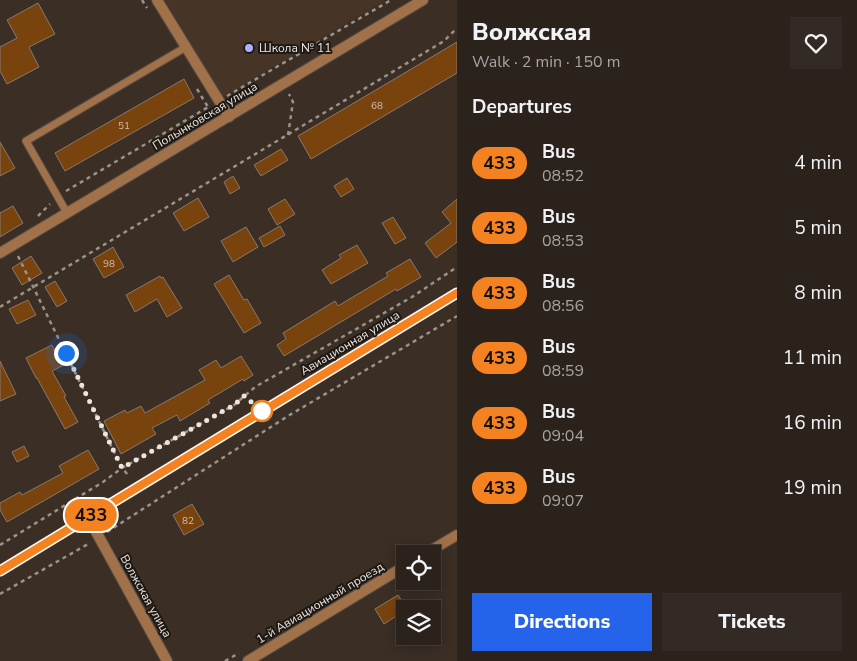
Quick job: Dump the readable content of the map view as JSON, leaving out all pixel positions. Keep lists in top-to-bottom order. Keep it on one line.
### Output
{"streets":{"main road":["Авиационная улица"],"street":["Полынковская улица","Волжская улица","1-й Авиационный проезд"]},"crossings":[["Авиационная улица","Волжская улица"]],"places":["Школа № 11"],"lines":["bus line 433"],"house_numbers":["68","51","98","82"],"page":{"on_map":"433","heading":[["Волжская","Walk · 2 min · 150 m"],"Departures"],"list":[{"mark":"433","name":"Bus","note":"08:52","value":"4 min"},{"mark":"433","name":"Bus","note":"08:53","value":"5 min"},{"mark":"433","name":"Bus","note":"08:56","value":"8 min"},{"mark":"433","name":"Bus","note":"08:59","value":"11 min"},{"mark":"433","name":"Bus","note":"09:04","value":"16 min"},{"mark":"433","name":"Bus","note":"09:07","value":"19 min"}],"buttons":["Directions","Tickets"]}}
